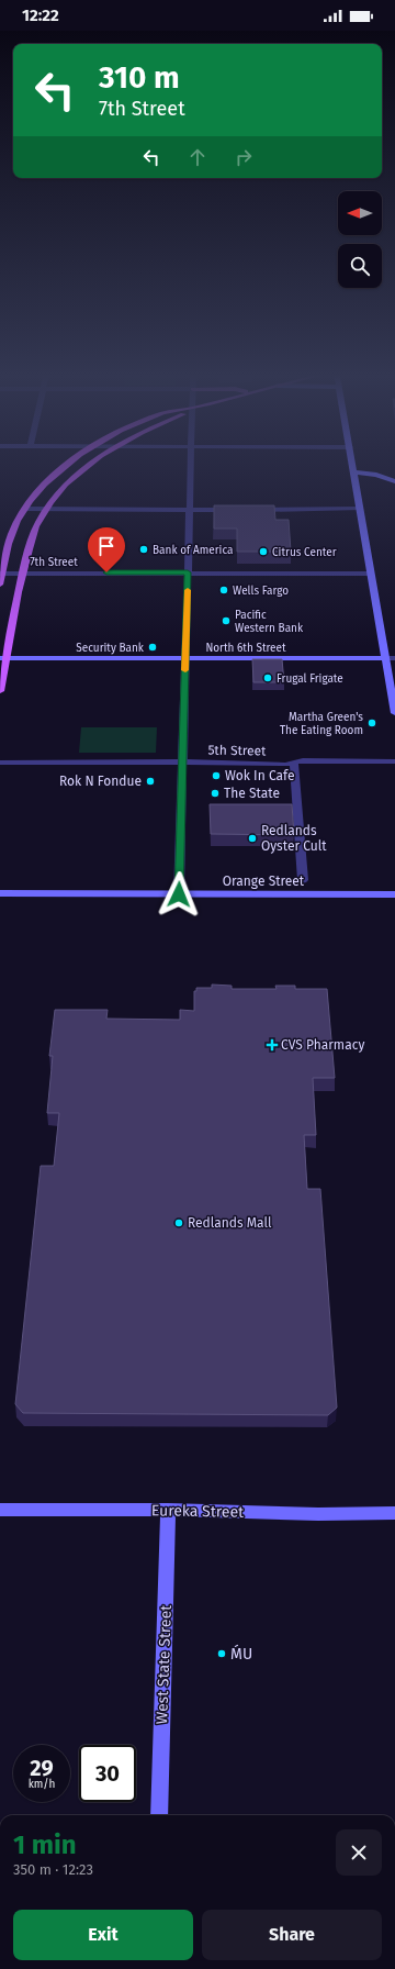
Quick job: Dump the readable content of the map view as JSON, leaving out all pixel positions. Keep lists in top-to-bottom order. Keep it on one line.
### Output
{"streets":{"main road":["North 6th Street","Orange Street","Eureka Street","West State Street"],"street":["7th Street","5th Street"]},"crossings":[["Eureka Street","West State Street"]],"places":{"other":["Bank of America","Citrus Center","Wells Fargo","Pacific Western Bank","Security Bank","Frugal Frigate","Martha Green's The Eating Room","Wok In Cafe","Rok N Fondue","The State","Redlands Oyster Cult","Redlands Mall","ḾU"],"health":["CVS Pharmacy"]},"north":"left","page":{"status":"12:22","turn":["310 m","7th Street"],"speed":"29 km/h","limit":"30","heading":["1 min","350 m · 12:23"],"buttons":["Exit","Share"]}}
